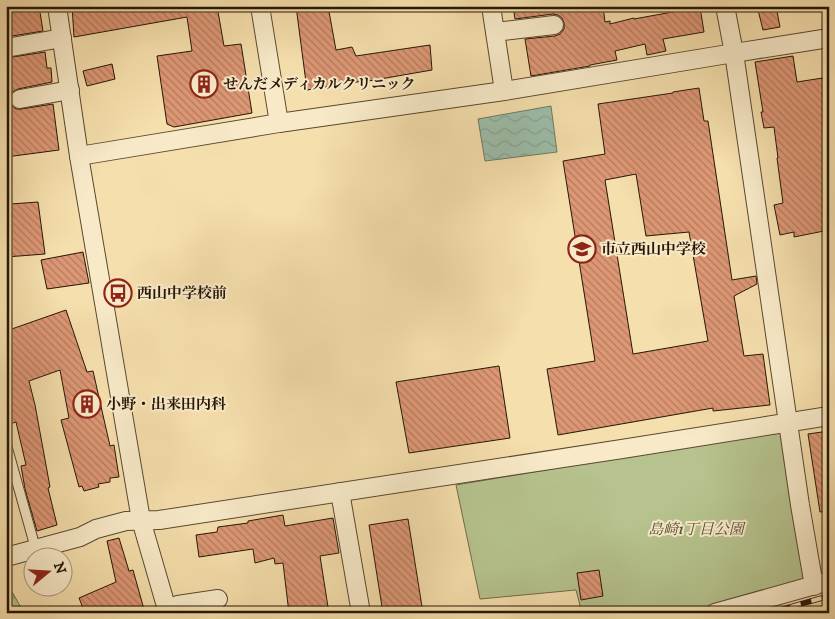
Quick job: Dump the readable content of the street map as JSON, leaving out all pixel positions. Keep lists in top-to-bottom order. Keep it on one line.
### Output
{"parks":["島崎1丁目公園"],"places":{"building":["せんだメディカルクリニック","小野・出来田内科"],"school or university":["市立西山中学校"],"bus stop":["西山中学校前"]},"north":"right"}
